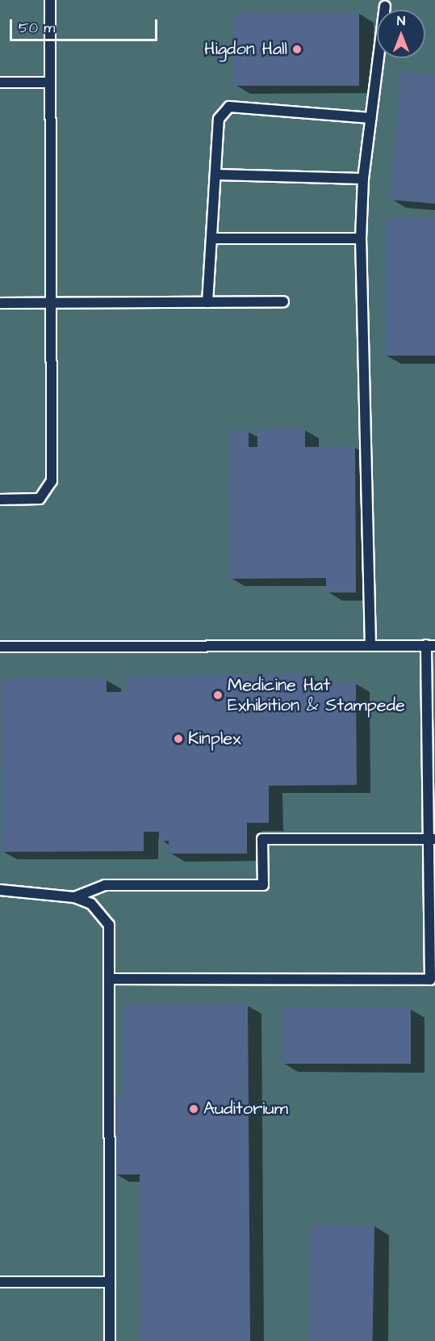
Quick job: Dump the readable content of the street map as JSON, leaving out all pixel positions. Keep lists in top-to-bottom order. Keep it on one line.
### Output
{"places":["Higdon Hall","Medicine Hat Exhibition & Stampede","Kinplex","Auditorium"],"scale_bar":"50 m","north":"top"}
